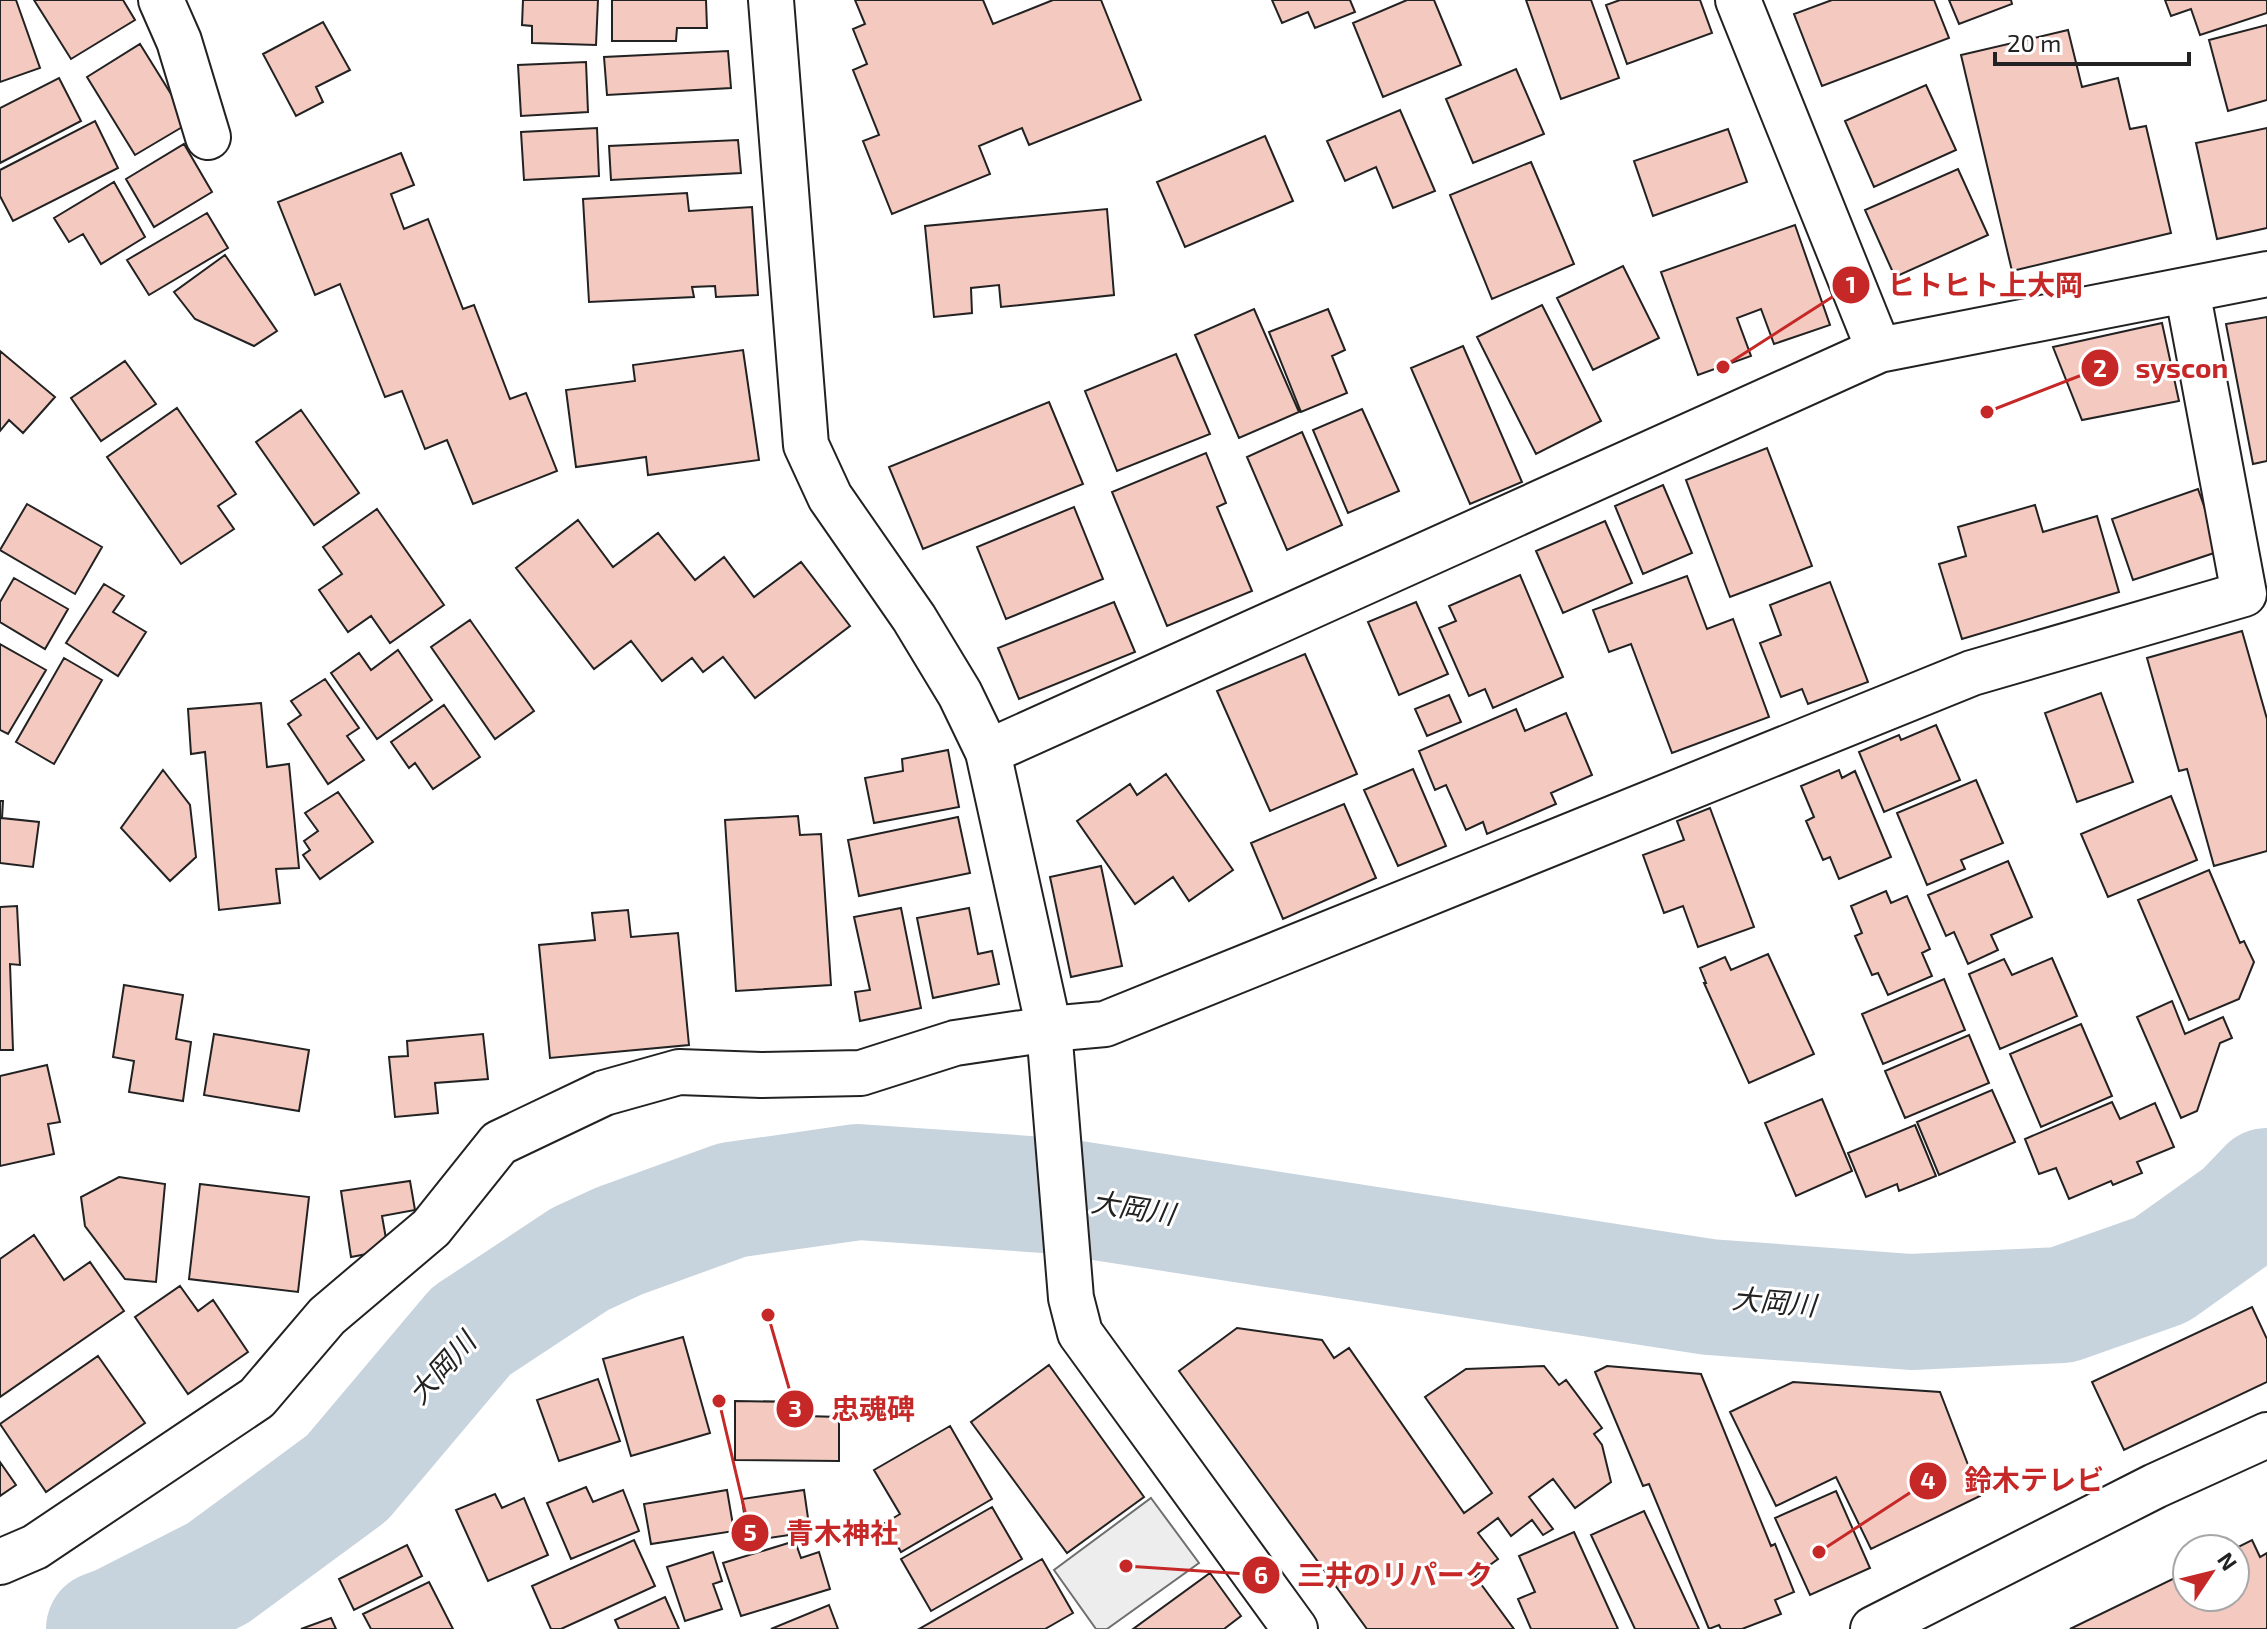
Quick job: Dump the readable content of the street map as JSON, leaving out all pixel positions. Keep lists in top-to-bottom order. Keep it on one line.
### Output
{"water":["大岡川"],"places":["ヒトヒト上大岡","syscon","忠魂碑","青木神社","鈴木テレビ","三井のリパーク"],"scale_bar":"20 m","north":"top right"}
